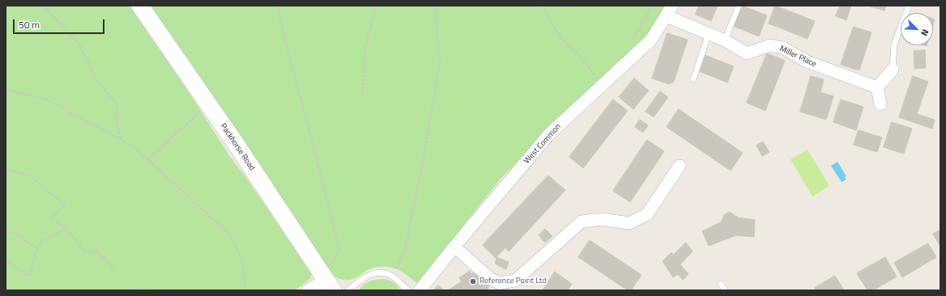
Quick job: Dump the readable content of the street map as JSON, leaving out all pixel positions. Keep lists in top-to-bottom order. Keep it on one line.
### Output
{"streets":{"main road":["Packhorse Road"],"street":["Miller Place","West Common"]},"crossings":[["Miller Place","West Common"]],"places":["Reference Point Ltd"],"scale_bar":"50 m","north":"bottom right"}
